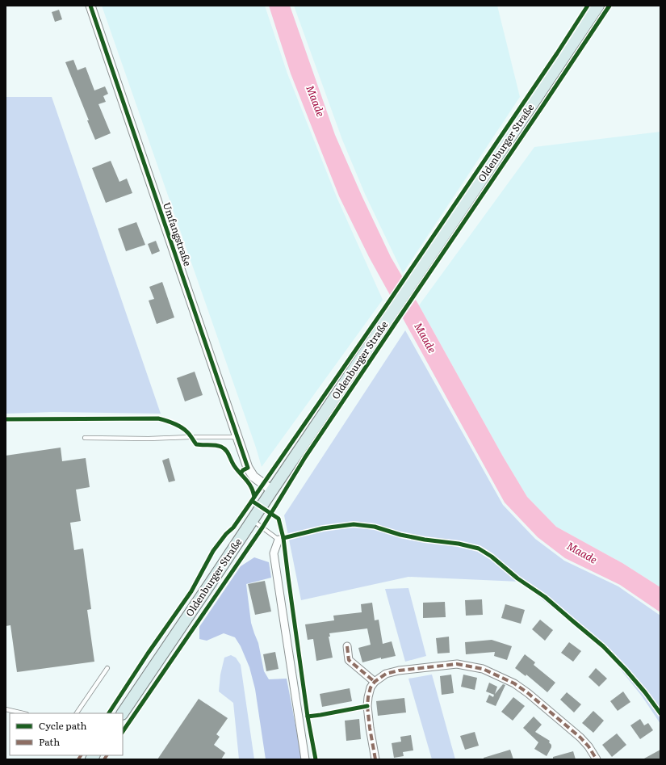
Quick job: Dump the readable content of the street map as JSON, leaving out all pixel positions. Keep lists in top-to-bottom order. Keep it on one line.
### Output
{"streets":{"main road":["Oldenburger Straße"],"street":["Umfangstraße"]},"crossings":[["Oldenburger Straße","Umfangstraße"]],"water":["Maade"],"legend":["Cycle path","Path"]}
